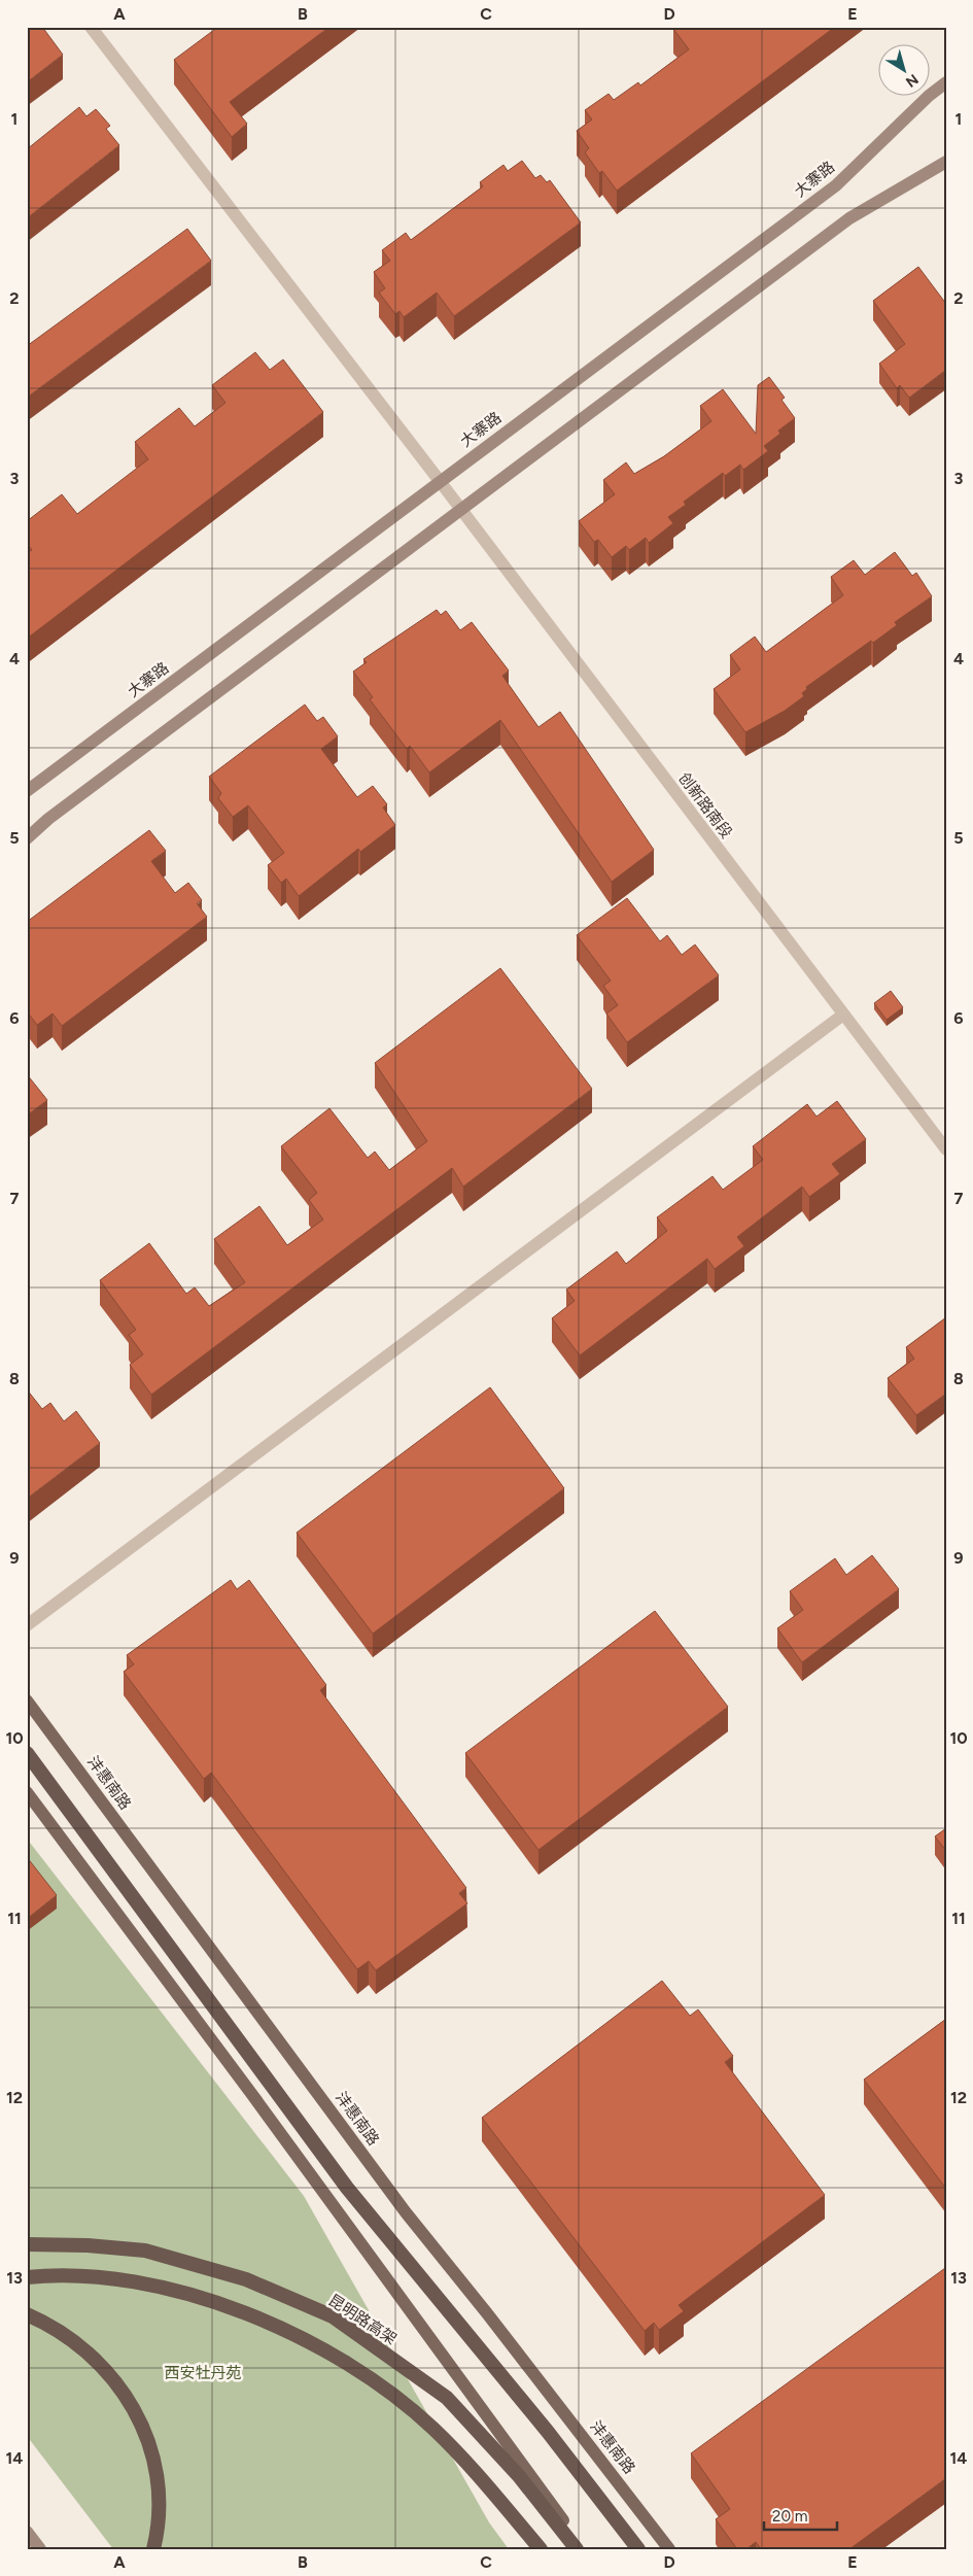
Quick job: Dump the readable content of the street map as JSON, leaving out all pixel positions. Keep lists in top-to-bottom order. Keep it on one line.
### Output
{"streets":{"highway":["昆明路高架"],"main road":["大寨路","沣惠南路"],"street":["创新路南段"]},"crossings":[["大寨路","创新路南段"]],"parks":["西安牡丹苑"],"scale_bar":"20 m","north":"bottom right","grid":{"columns":["A","B","C","D","E"],"rows":["1","2","3","4","5","6","7","8","9","10","11","12","13","14"]}}
